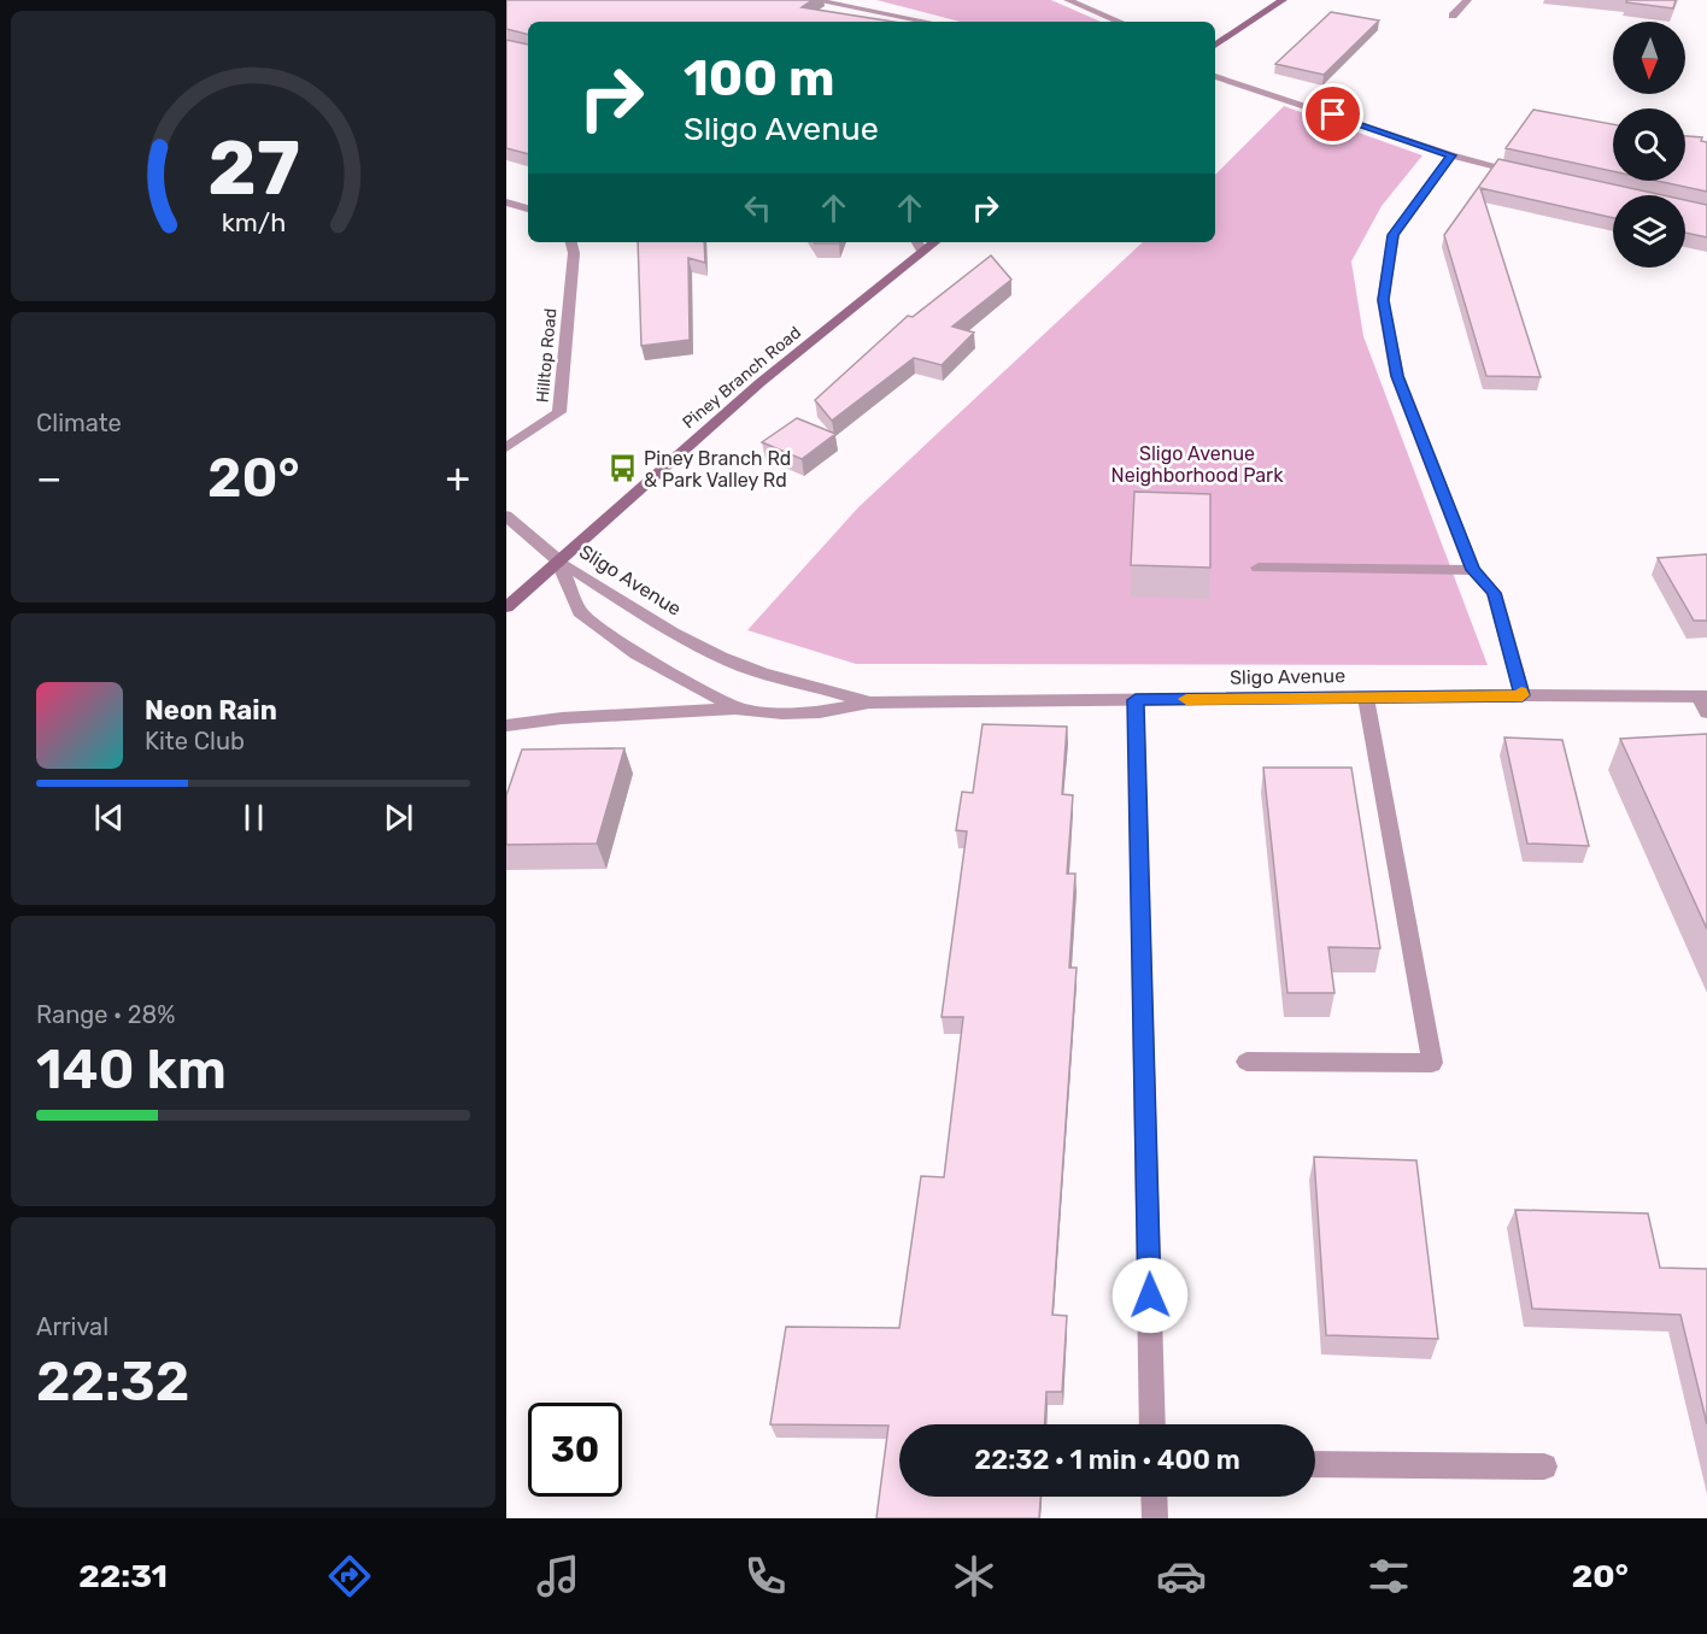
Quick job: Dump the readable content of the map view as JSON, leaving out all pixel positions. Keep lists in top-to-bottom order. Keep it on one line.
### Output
{"streets":{"main road":["Piney Branch Road"],"street":["Hilltop Road","Sligo Avenue"]},"crossings":[["Piney Branch Road","Sligo Avenue"]],"parks":["Sligo Avenue Neighborhood Park"],"places":{"bus stop":["Piney Branch Rd & Park Valley Rd"]},"north":"bottom","page":{"turn":["100 m","Sligo Avenue"],"tile":["Climate",["Range · 28%","140 km"],["Arrival","22:32"]],"heat":["−","20°","+"],"song":["Neon Rain","Kite Club"],"limit":"30","trip":"22:32 · 1 min · 400 m","tabs":["22:31","20°"],"gauge":["27","km/h"]}}
